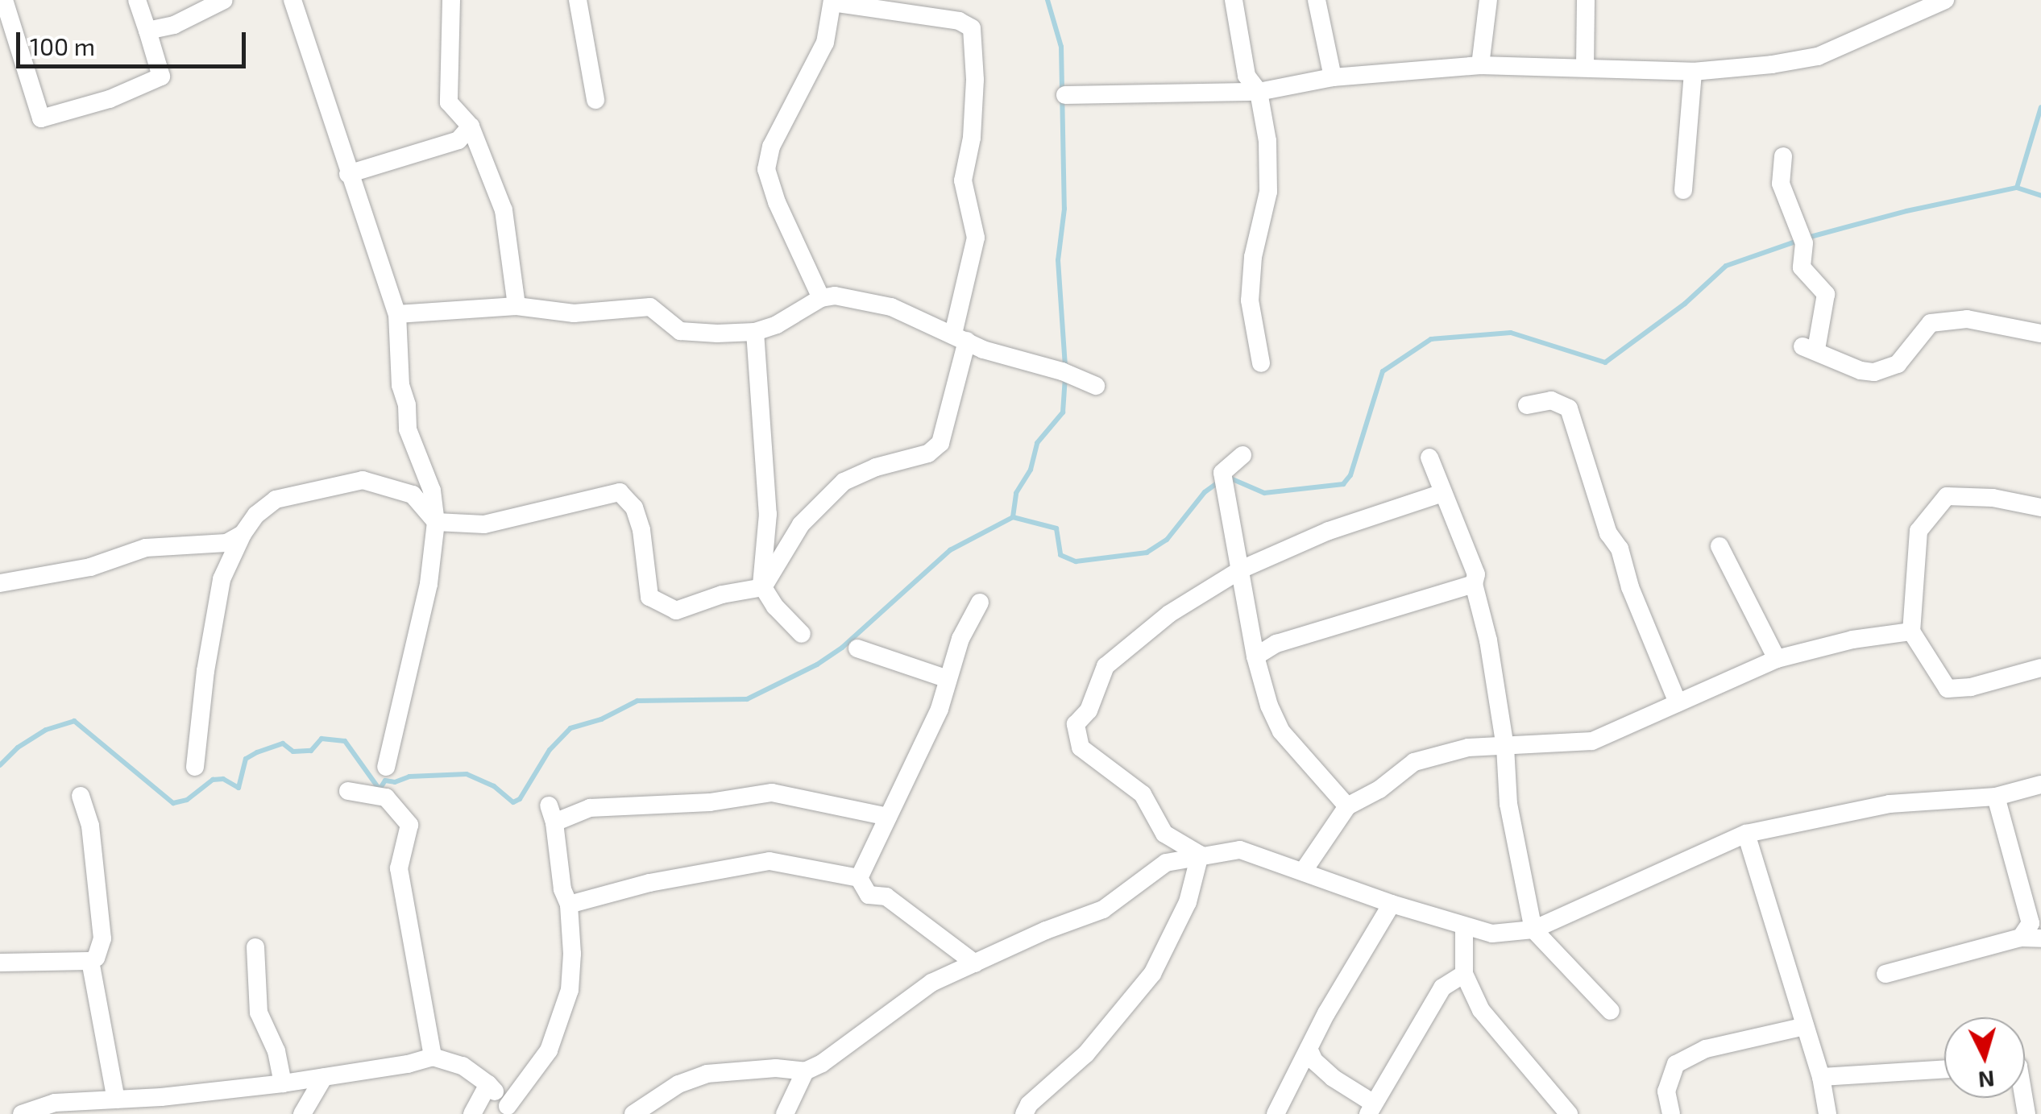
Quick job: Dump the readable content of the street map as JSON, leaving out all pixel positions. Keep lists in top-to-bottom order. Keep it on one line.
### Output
{"scale_bar":"100 m","north":"bottom"}
